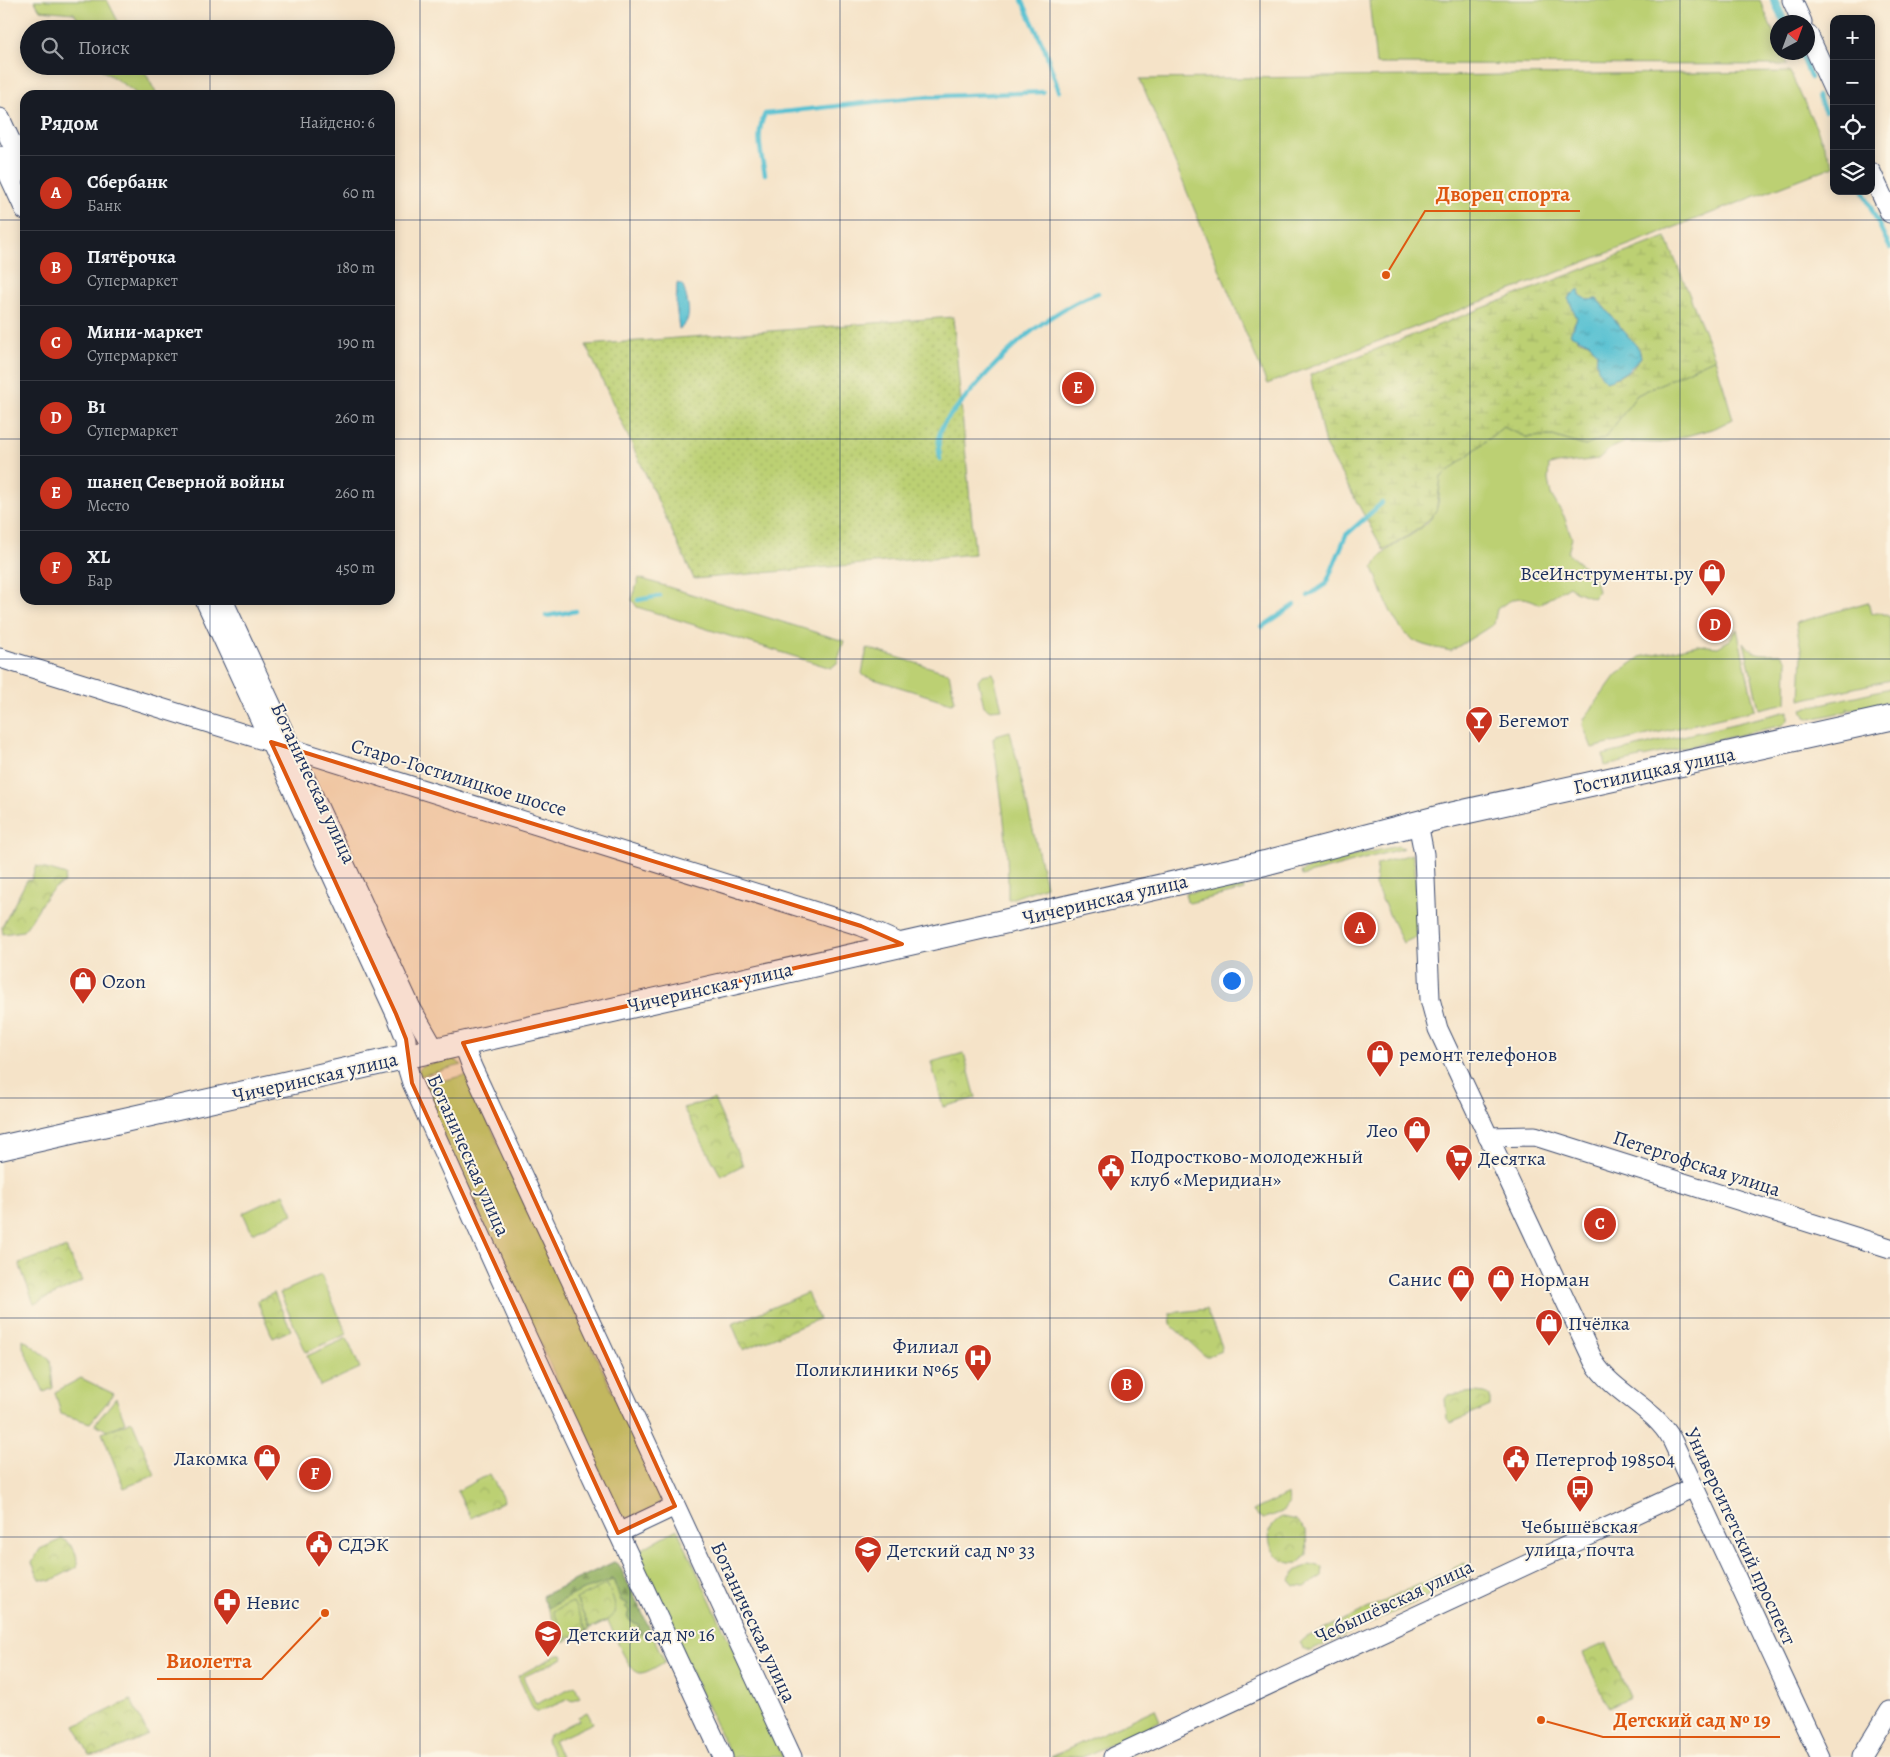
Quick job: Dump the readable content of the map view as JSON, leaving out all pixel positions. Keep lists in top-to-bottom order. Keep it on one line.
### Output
{"streets":{"main road":["Гостилицкая улица","Чичеринская улица"],"street":["Старо-Гостилицкое шоссе","Ботаническая улица","Петергофская улица","Университетский проспект","Чебышёвская улица"]},"crossings":[["Гостилицкая улица","Чичеринская улица"],["Гостилицкая улица","Университетский проспект"],["Старо-Гостилицкое шоссе","Ботаническая улица"],["Старо-Гостилицкое шоссе","Чичеринская улица"],["Ботаническая улица","Чичеринская улица"],["Чичеринская улица","Университетский проспект"],["Петергофская улица","Университетский проспект"],["Университетский проспект","Чебышёвская улица"]],"places":{"other":["Дворец спорта","Виолетта","Детский сад № 19"],"shop":["ВсеИнструменты.ру","Ozon","ремонт телефонов","Лео","Санис","Норман","Пчёлка","Лакомка"],"bar":["Бегемот"],"supermarket":["Десятка"],"public building":["Подростково-молодежный клуб «Меридиан»","Петергоф 198504","СДЭК"],"hospital":["Филиал Поликлиники №65"],"bus stop":["Чебышёвская улица, почта"],"school or university":["Детский сад № 33","Детский сад № 16"],"pharmacy":["Невис"]},"north":"top right","page":{"map_buttons":["+","−"],"search":"Поиск","heading":["Рядом","Найдено: 6"],"list":[{"mark":"A","name":"Сбербанк","note":"Банк","value":"60 m"},{"mark":"B","name":"Пятёрочка","note":"Супермаркет","value":"180 m"},{"mark":"C","name":"Мини-маркет","note":"Супермаркет","value":"190 m"},{"mark":"D","name":"В1","note":"Супермаркет","value":"260 m"},{"mark":"E","name":"шанец Северной войны","note":"Место","value":"260 m"},{"mark":"F","name":"XL","note":"Бар","value":"450 m"}],"pins":["E","D","A","C","B","F"]}}
